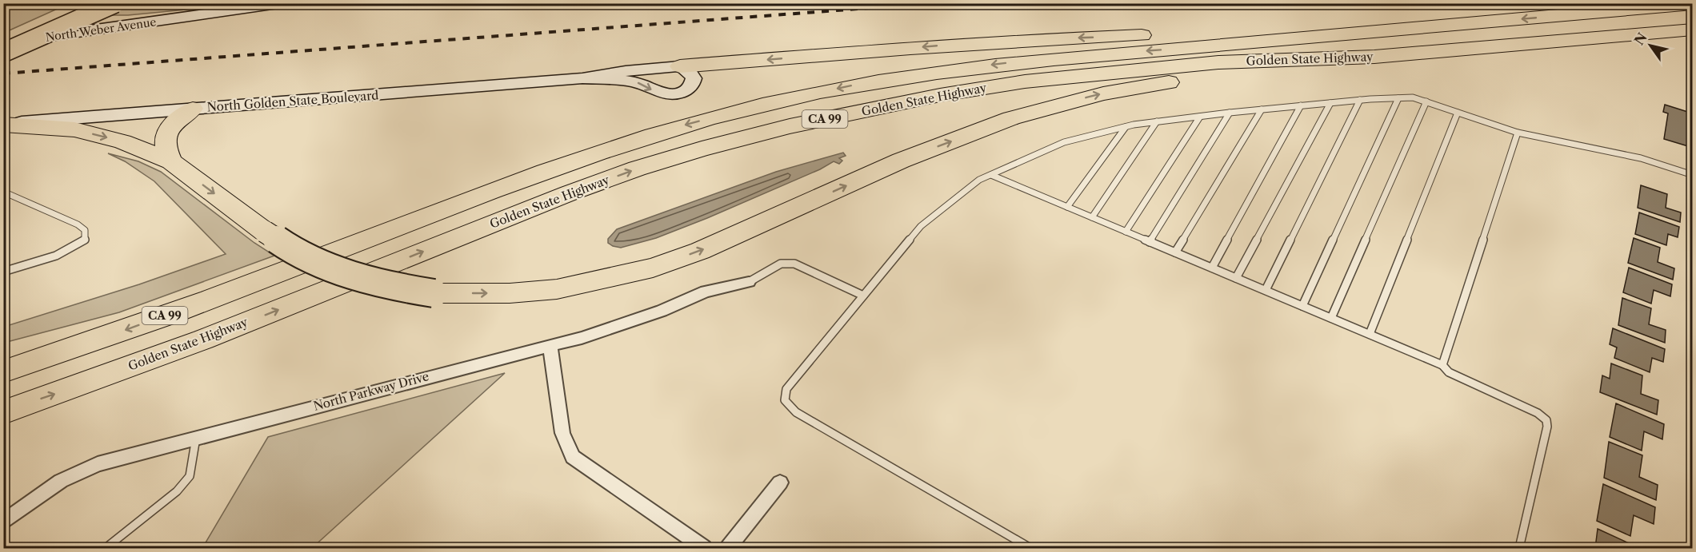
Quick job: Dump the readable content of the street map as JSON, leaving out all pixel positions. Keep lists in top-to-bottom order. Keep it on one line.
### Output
{"streets":{"highway":["Golden State Highway","CA 99"],"main road":["North Weber Avenue","North Golden State Boulevard"],"street":["North Parkway Drive"]},"north":"top left"}
